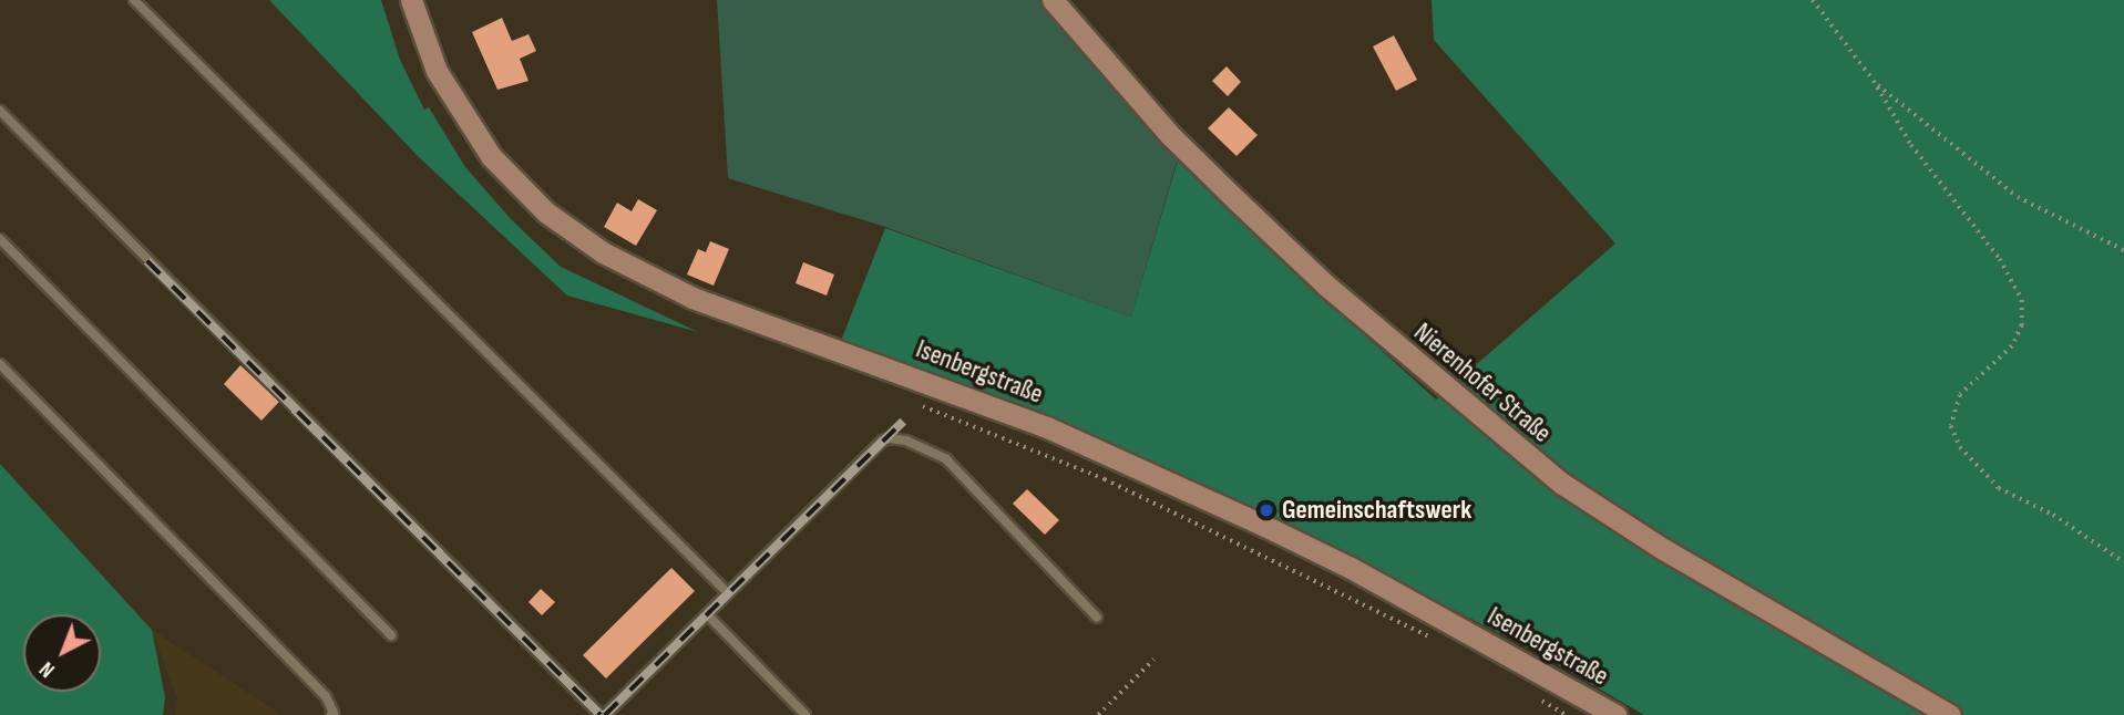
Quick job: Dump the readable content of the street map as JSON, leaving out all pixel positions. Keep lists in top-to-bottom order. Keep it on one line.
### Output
{"streets":{"main road":["Isenbergstraße","Nierenhofer Straße"]},"places":["Gemeinschaftswerk"],"north":"bottom left"}
